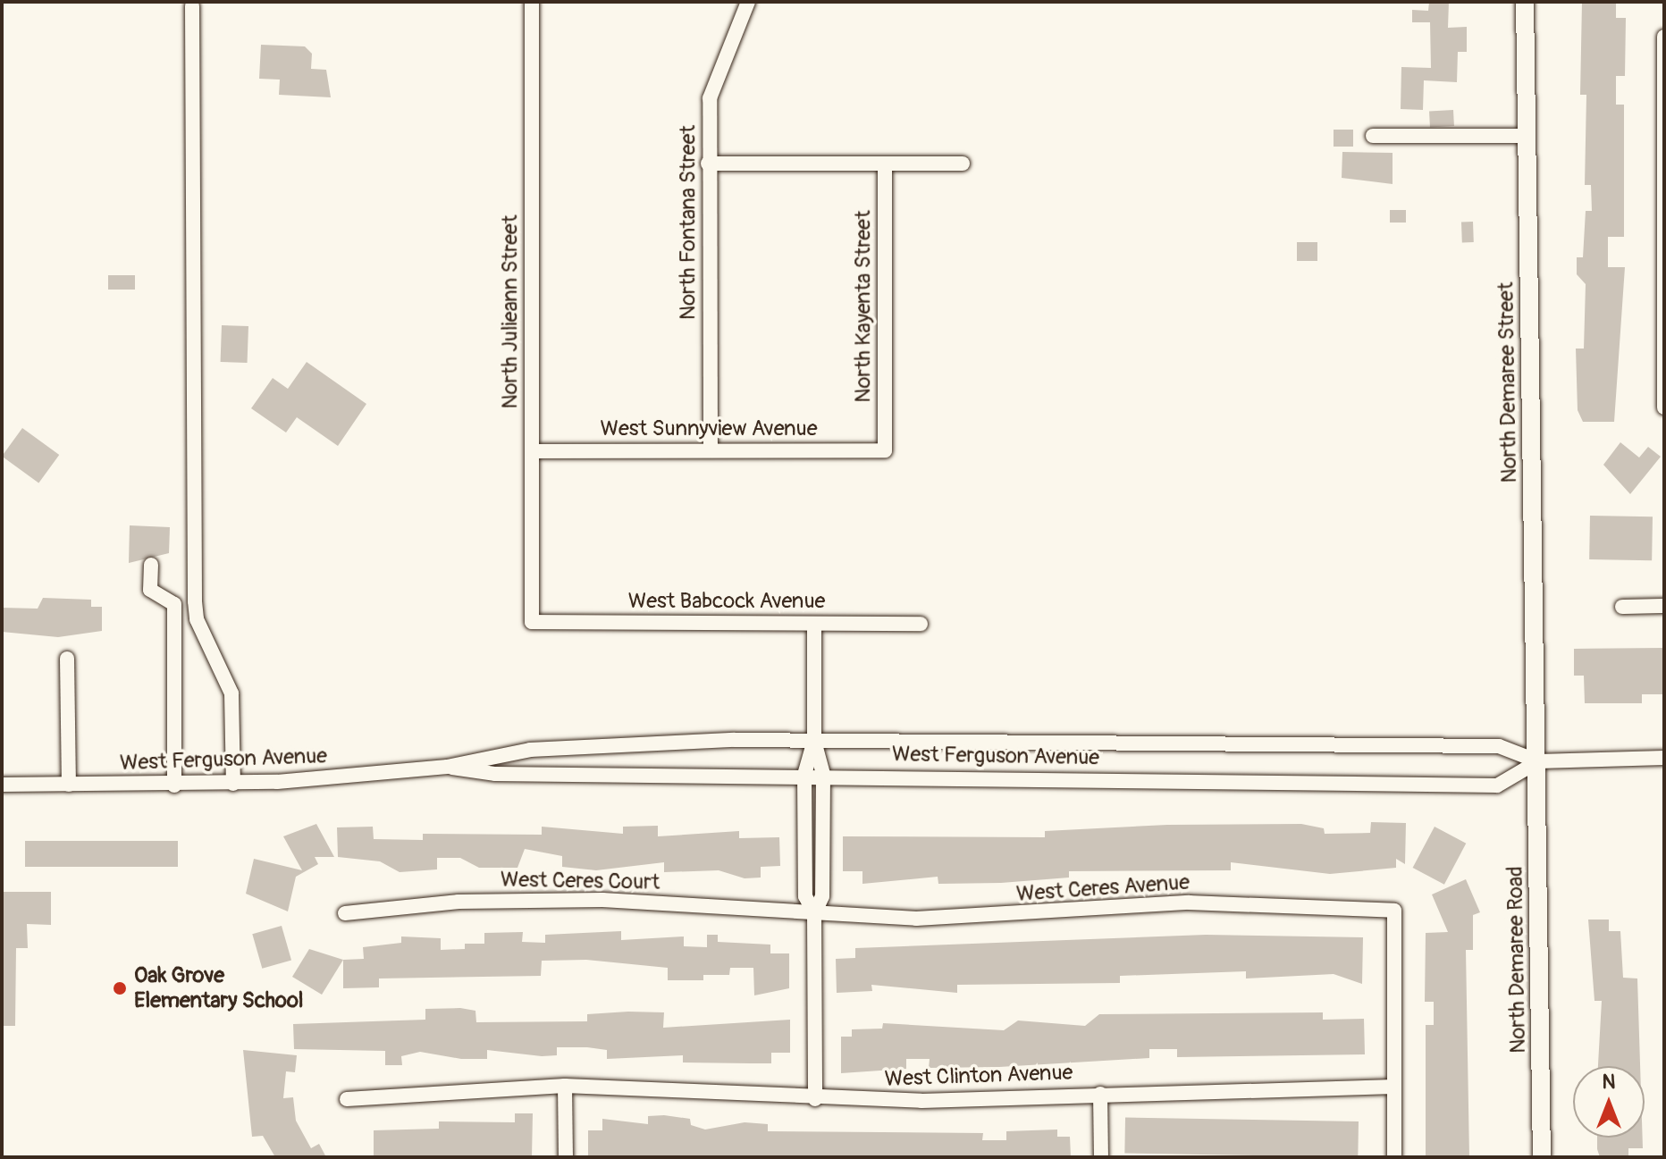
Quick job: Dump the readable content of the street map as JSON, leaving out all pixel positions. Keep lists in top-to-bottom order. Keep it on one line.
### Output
{"streets":{"main road":["North Demaree Street","North Demaree Road"],"street":["North Fontana Street","North Kayenta Street","North Julieann Street","West Sunnyview Avenue","West Babcock Avenue","West Ferguson Avenue","West Ceres Court","West Ceres Avenue","West Clinton Avenue"]},"crossings":[["North Fontana Street","West Sunnyview Avenue"],["North Kayenta Street","West Sunnyview Avenue"],["North Julieann Street","West Sunnyview Avenue"],["North Julieann Street","West Babcock Avenue"],["North Demaree Street","West Ferguson Avenue"],["North Demaree Street","North Demaree Road"],["West Ferguson Avenue","North Demaree Road"],["West Ceres Court","West Ceres Avenue"],["West Ceres Avenue","West Clinton Avenue"]],"places":["Oak Grove Elementary School"],"north":"top"}
